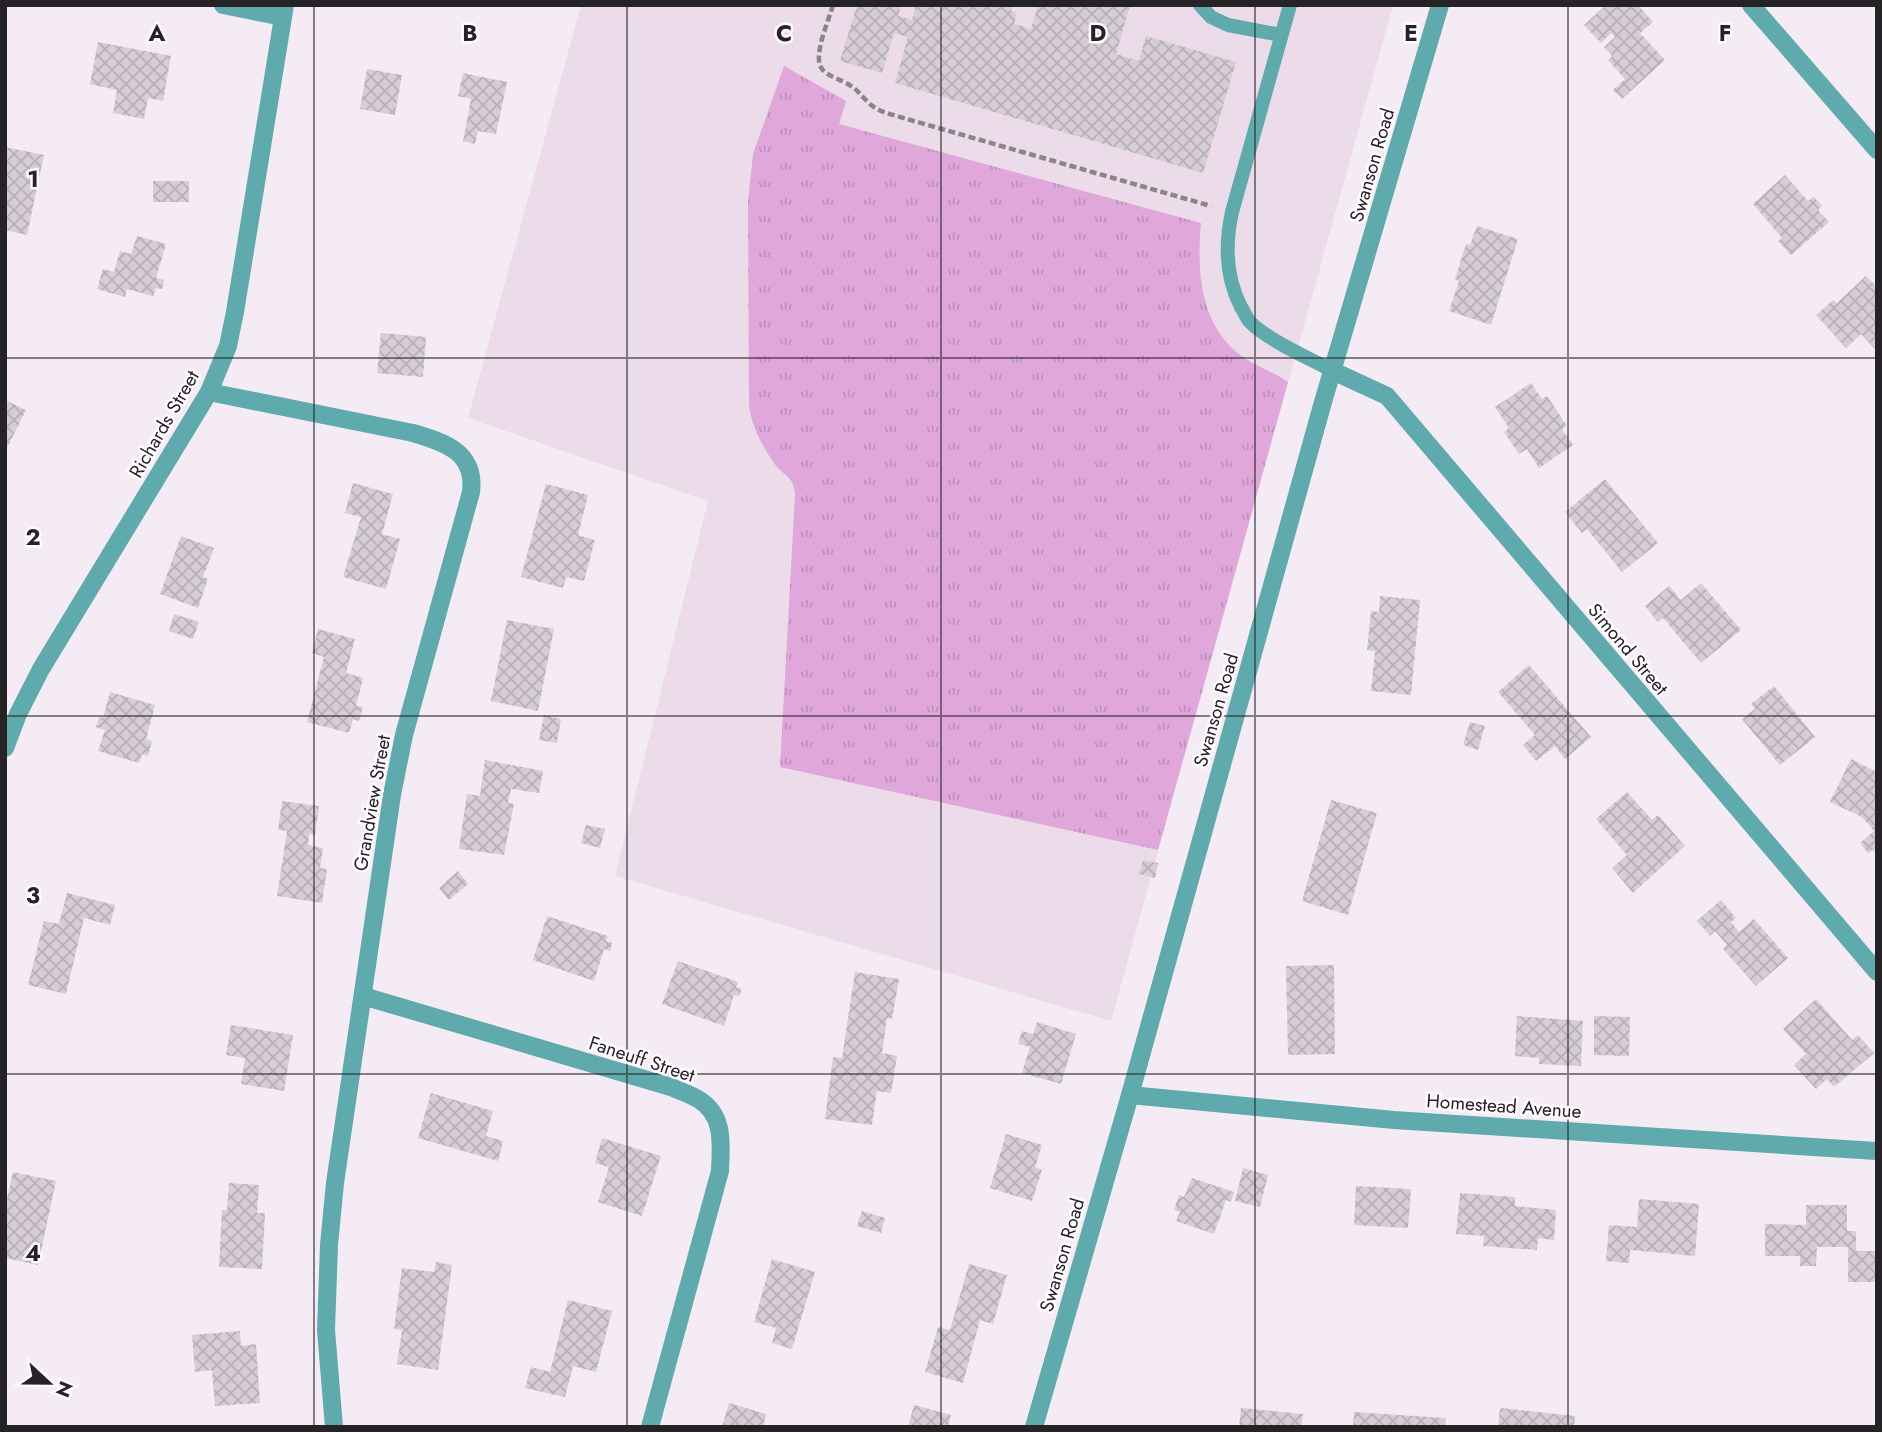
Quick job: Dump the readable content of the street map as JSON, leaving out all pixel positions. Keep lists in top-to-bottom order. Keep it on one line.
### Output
{"streets":{"street":["Swanson Road","Richards Street","Simond Street","Grandview Street","Faneuff Street","Homestead Avenue"]},"crossings":[["Swanson Road","Simond Street"],["Swanson Road","Homestead Avenue"],["Richards Street","Grandview Street"],["Grandview Street","Faneuff Street"]],"north":"right","grid":{"columns":["A","B","C","D","E","F"],"rows":["1","2","3","4"]}}
